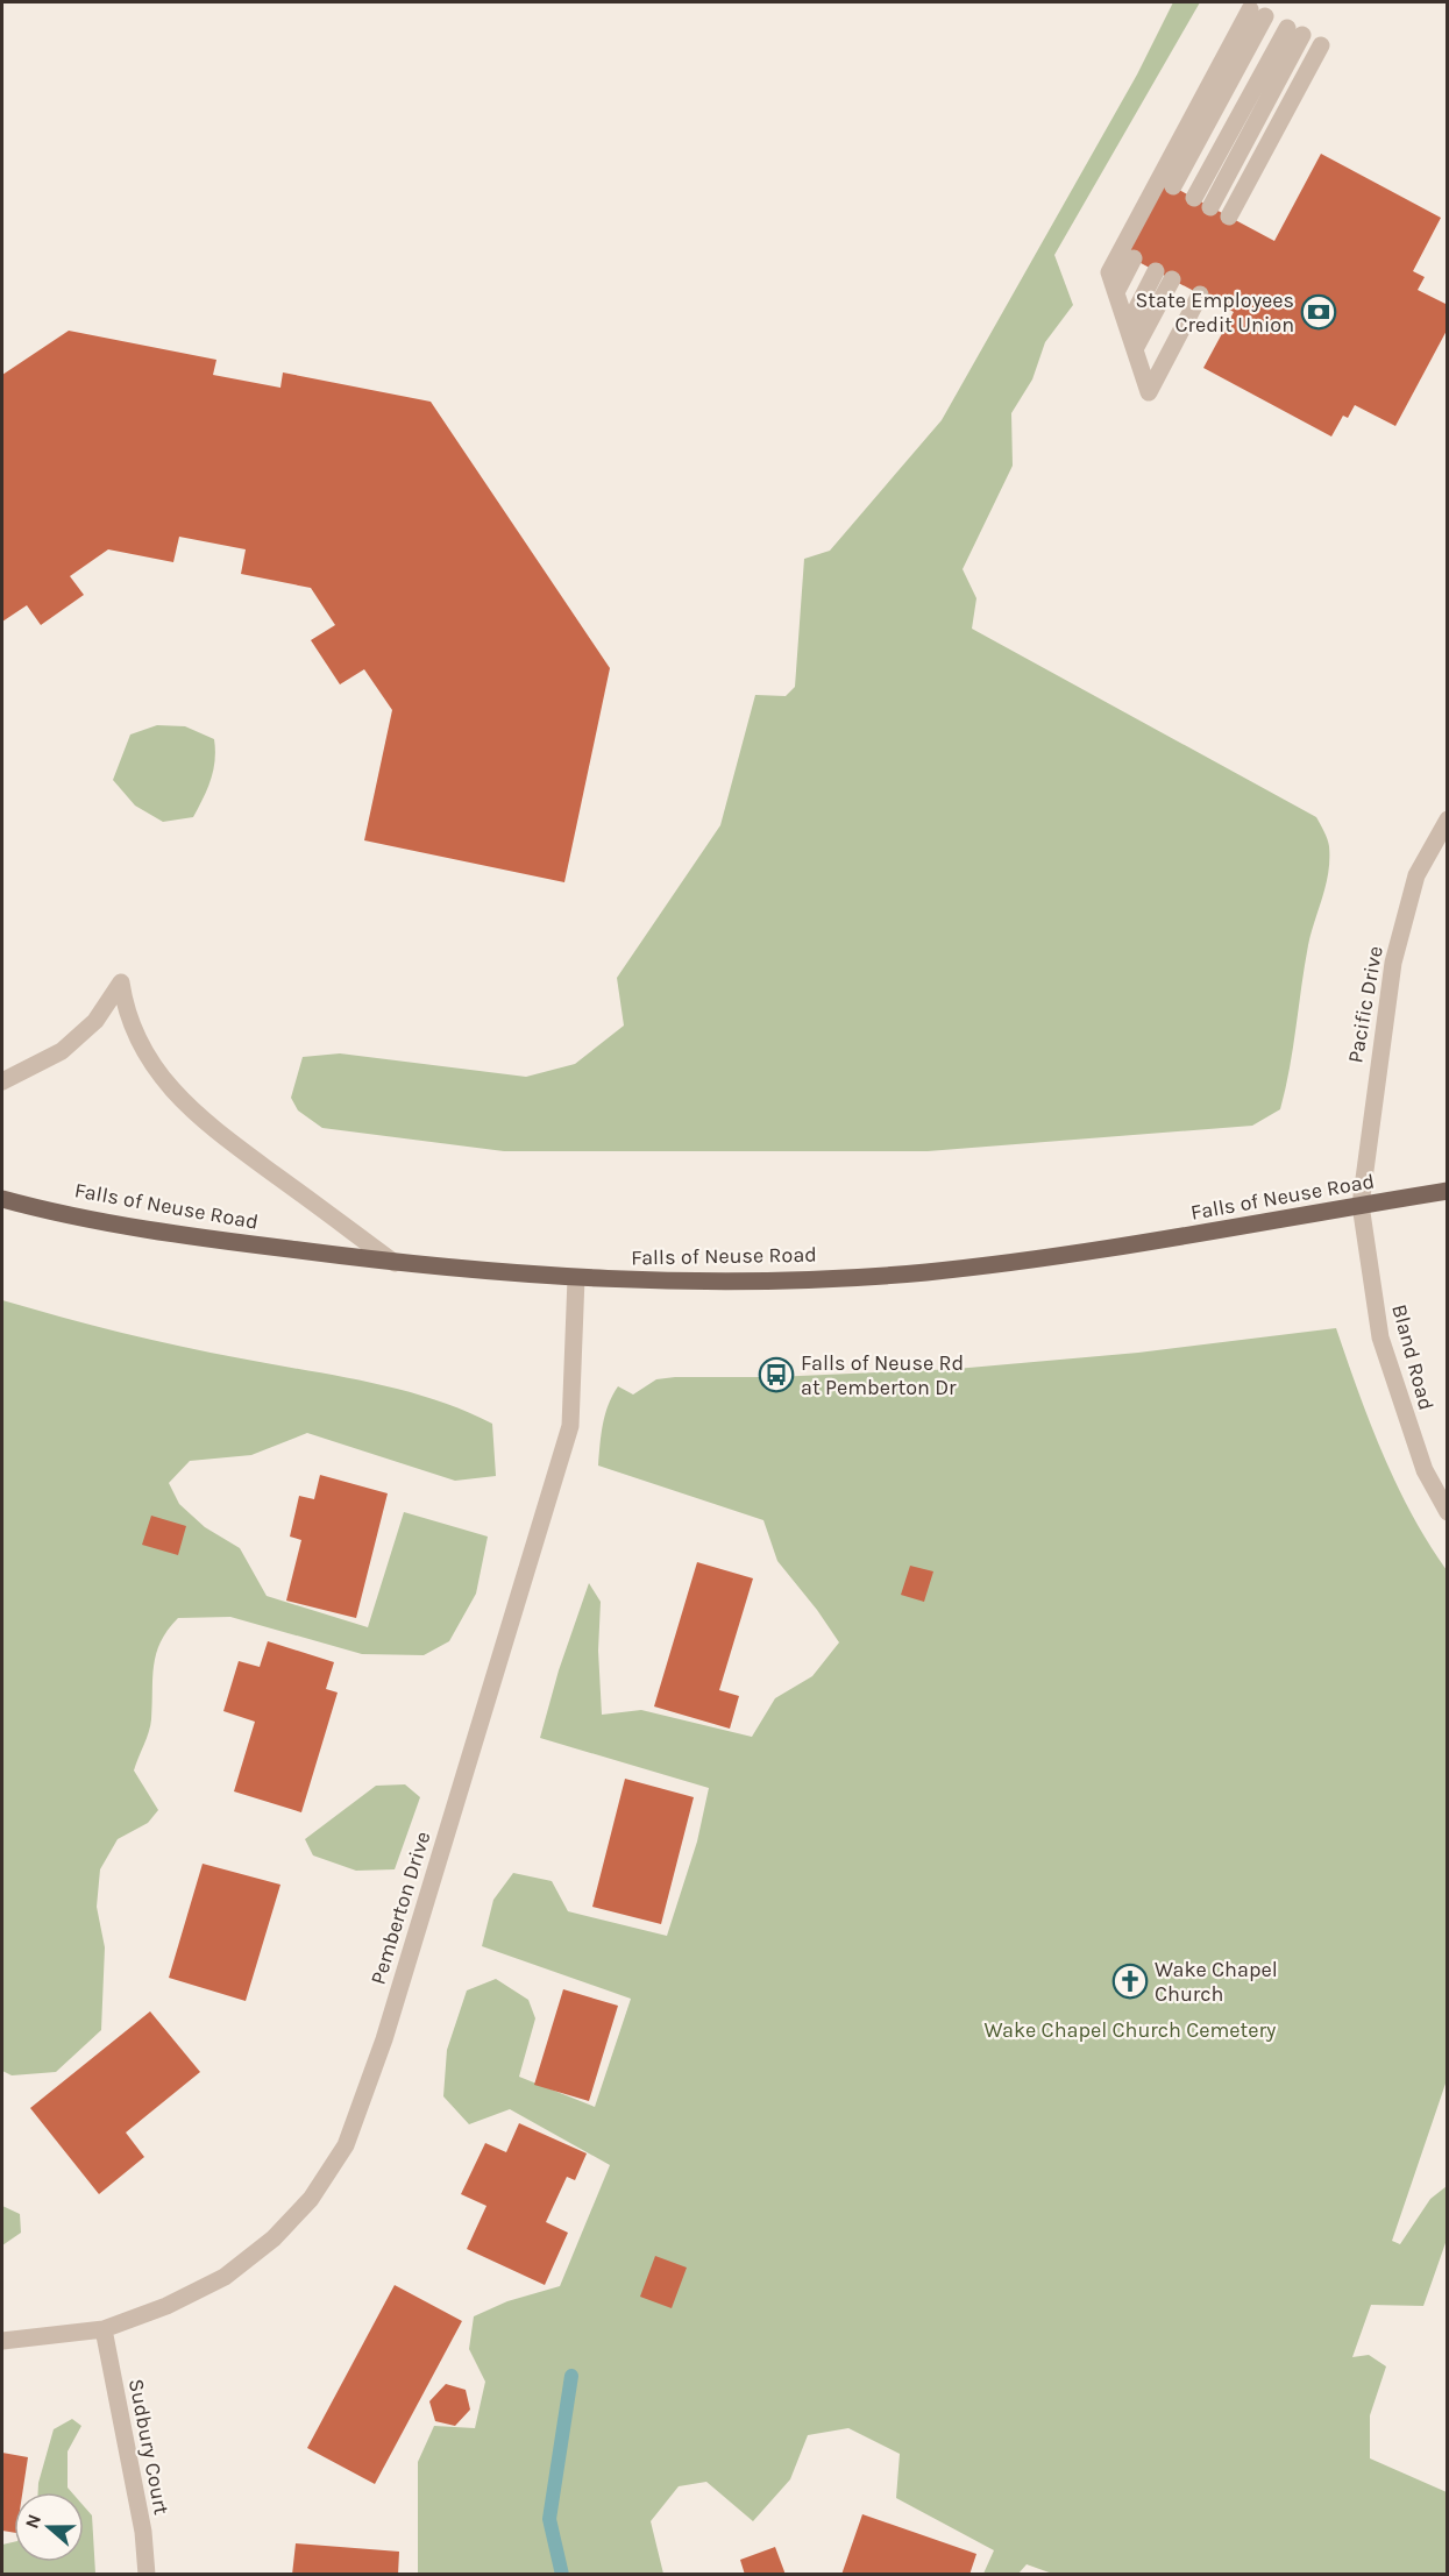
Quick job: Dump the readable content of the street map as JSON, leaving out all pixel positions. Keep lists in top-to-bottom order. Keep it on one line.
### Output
{"streets":{"main road":["Falls of Neuse Road"],"street":["Pacific Drive","Bland Road","Pemberton Drive","Sudbury Court"]},"crossings":[["Pacific Drive","Falls of Neuse Road"],["Pacific Drive","Bland Road"],["Falls of Neuse Road","Bland Road"],["Falls of Neuse Road","Pemberton Drive"],["Pemberton Drive","Sudbury Court"]],"parks":["Wake Chapel Church Cemetery"],"places":{"bank":["State Employees Credit Union"],"bus stop":["Falls of Neuse Rd at Pemberton Dr"],"church":["Wake Chapel Church"]},"north":"left"}
